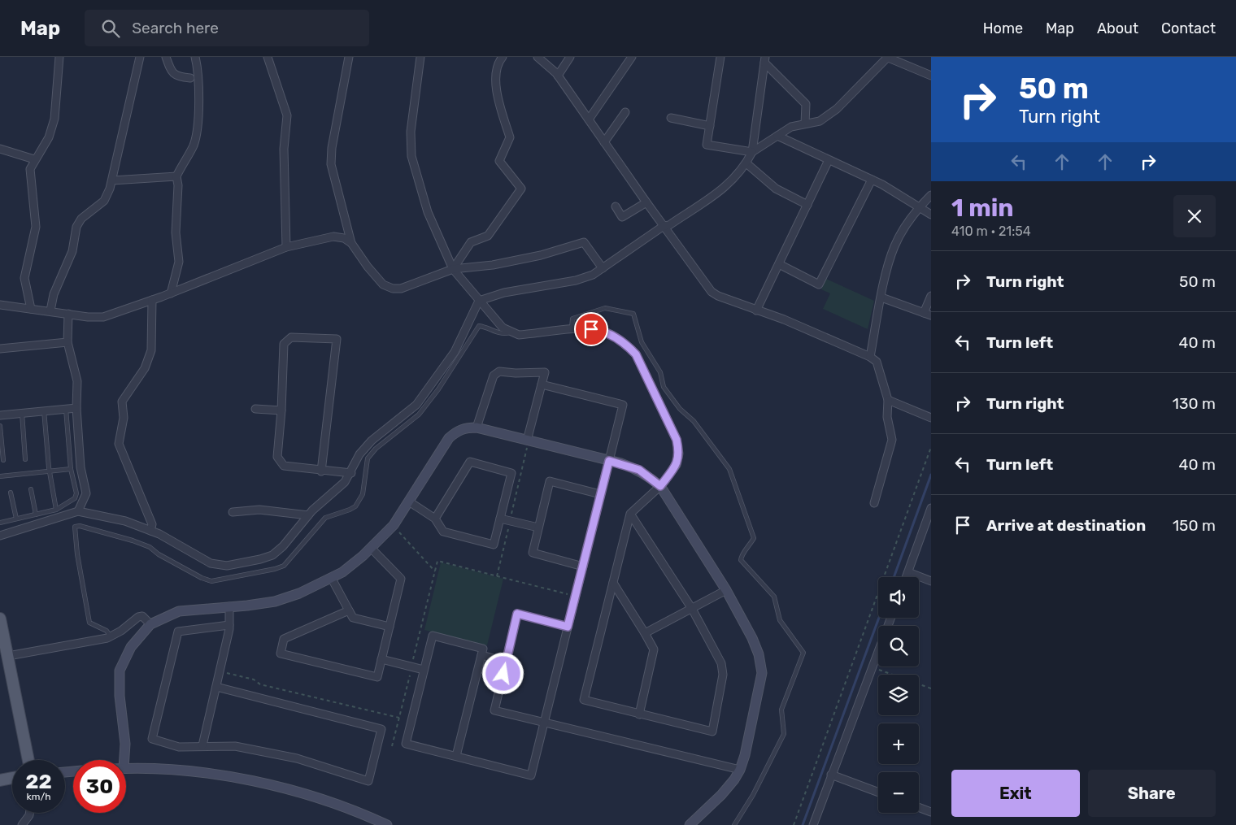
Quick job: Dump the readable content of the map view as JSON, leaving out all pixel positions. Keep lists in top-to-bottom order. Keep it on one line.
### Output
{"page":{"header":"Map","search":"Search here","nav":["Home","Map","About","Contact"],"turn":["50 m","Turn right"],"heading":["1 min","410 m · 21:54"],"list":[{"name":"Turn right","value":"50 m"},{"name":"Turn left","value":"40 m"},{"name":"Turn right","value":"130 m"},{"name":"Turn left","value":"40 m"},{"name":"Arrive at destination","value":"150 m"}],"map_buttons":["+","−"],"speed":"22 km/h","limit":"30","buttons":["Exit","Share"]}}
